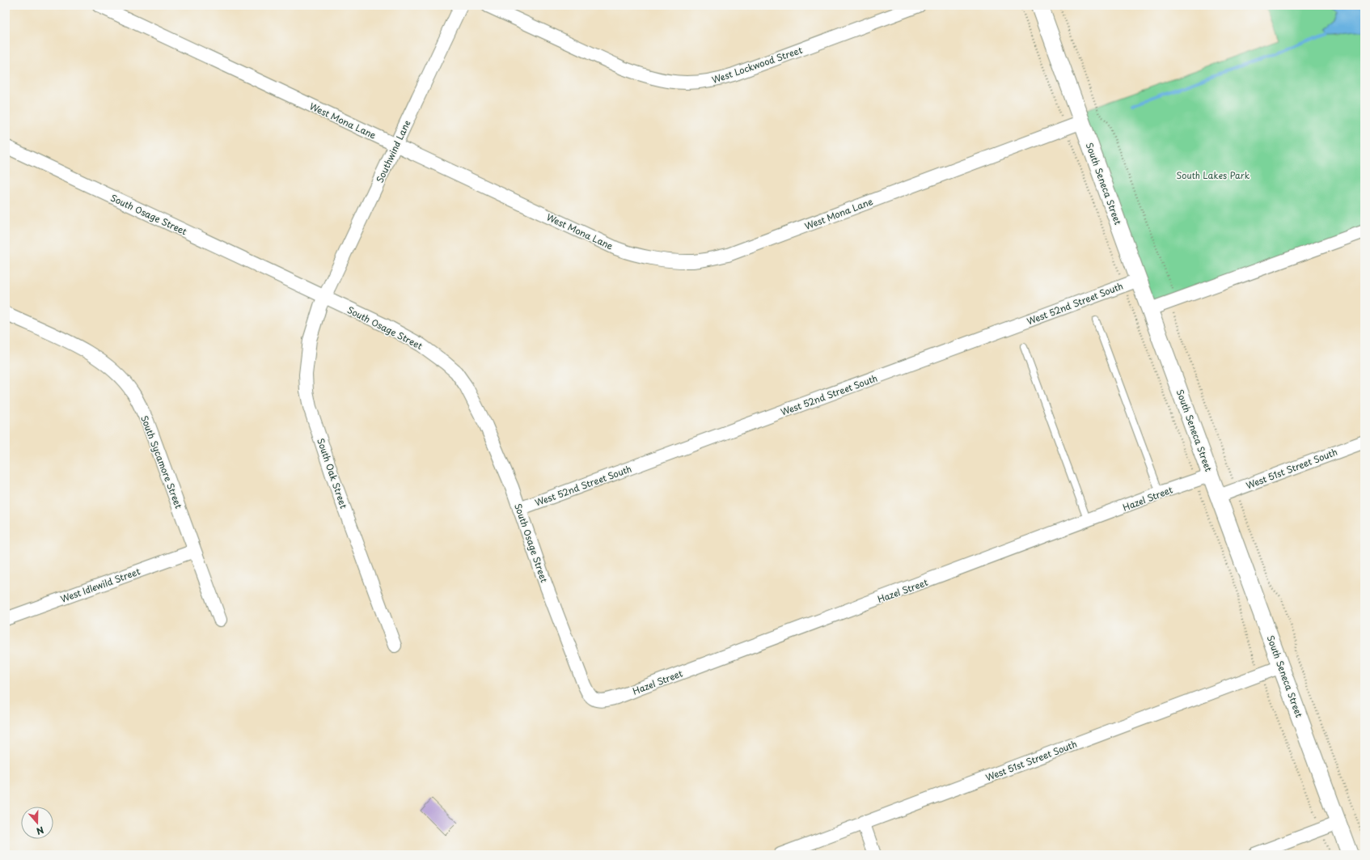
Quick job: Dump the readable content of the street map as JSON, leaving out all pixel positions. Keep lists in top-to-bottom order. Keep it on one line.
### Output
{"streets":{"street":["West Lockwood Street","West Mona Lane","Southwind Lane","South Seneca Street","South Osage Street","West 52nd Street South","South Sycamore Street","West 51st Street South","South Oak Street","Hazel Street","West Idlewild Street"]},"crossings":[["West Mona Lane","Southwind Lane"],["West Mona Lane","South Seneca Street"],["Southwind Lane","South Osage Street"],["Southwind Lane","South Oak Street"],["South Seneca Street","West 52nd Street South"],["South Seneca Street","West 51st Street South"],["South Seneca Street","Hazel Street"],["South Osage Street","West 52nd Street South"],["South Osage Street","South Oak Street"],["South Osage Street","Hazel Street"],["South Sycamore Street","West Idlewild Street"]],"parks":["South Lakes Park"],"north":"bottom"}
